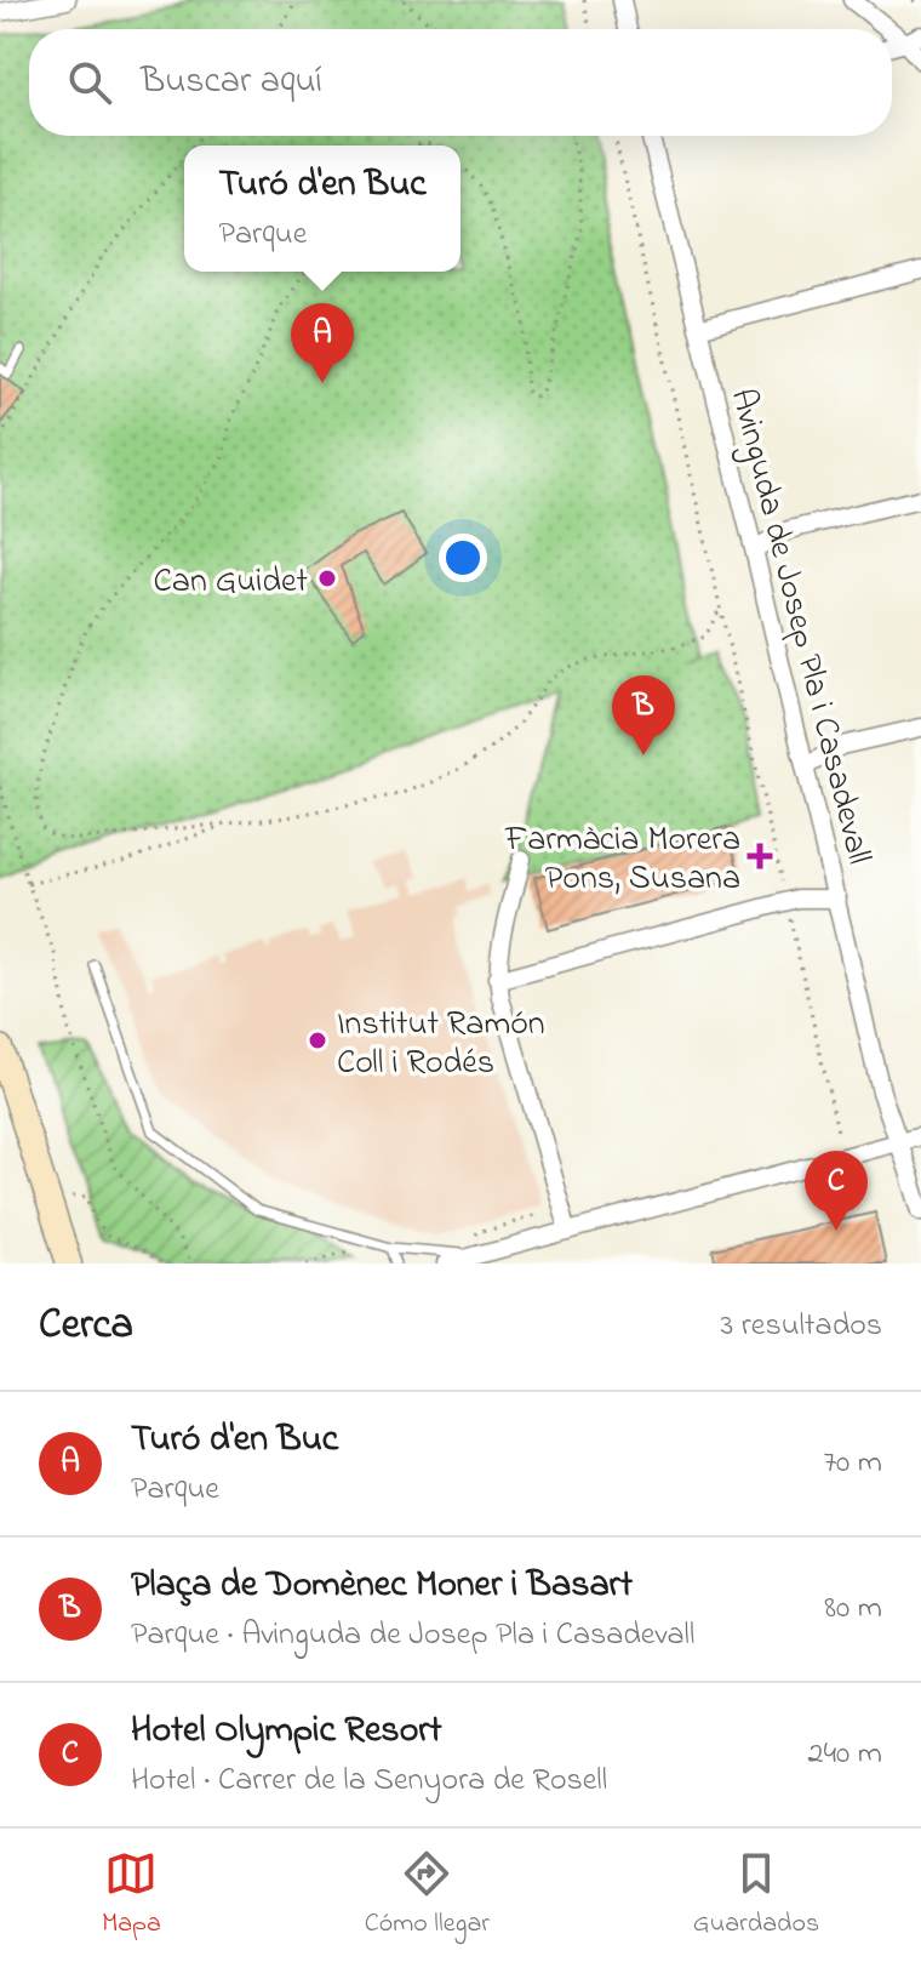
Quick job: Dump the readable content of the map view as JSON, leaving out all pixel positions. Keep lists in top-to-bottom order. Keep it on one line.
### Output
{"streets":{"street":["Avinguda de Josep Pla i Casadevall"]},"places":{"other":["Can Guidet","Institut Ramón Coll i Rodés"],"health":["Farmàcia Morera Pons, Susana"]},"page":{"search":"Buscar aquí","popup":["Turó d'en Buc","Parque"],"pins":["A","B","C"],"heading":["Cerca","3 resultados"],"list":[{"mark":"A","name":"Turó d'en Buc","note":"Parque","value":"70 m"},{"mark":"B","name":"Plaça de Domènec Moner i Basart","note":"Parque · Avinguda de Josep Pla i Casadevall","value":"80 m"},{"mark":"C","name":"Hotel Olympic Resort","note":"Hotel · Carrer de la Senyora de Rosell","value":"240 m"}],"nav":["Mapa","Cómo llegar","Guardados"]}}
